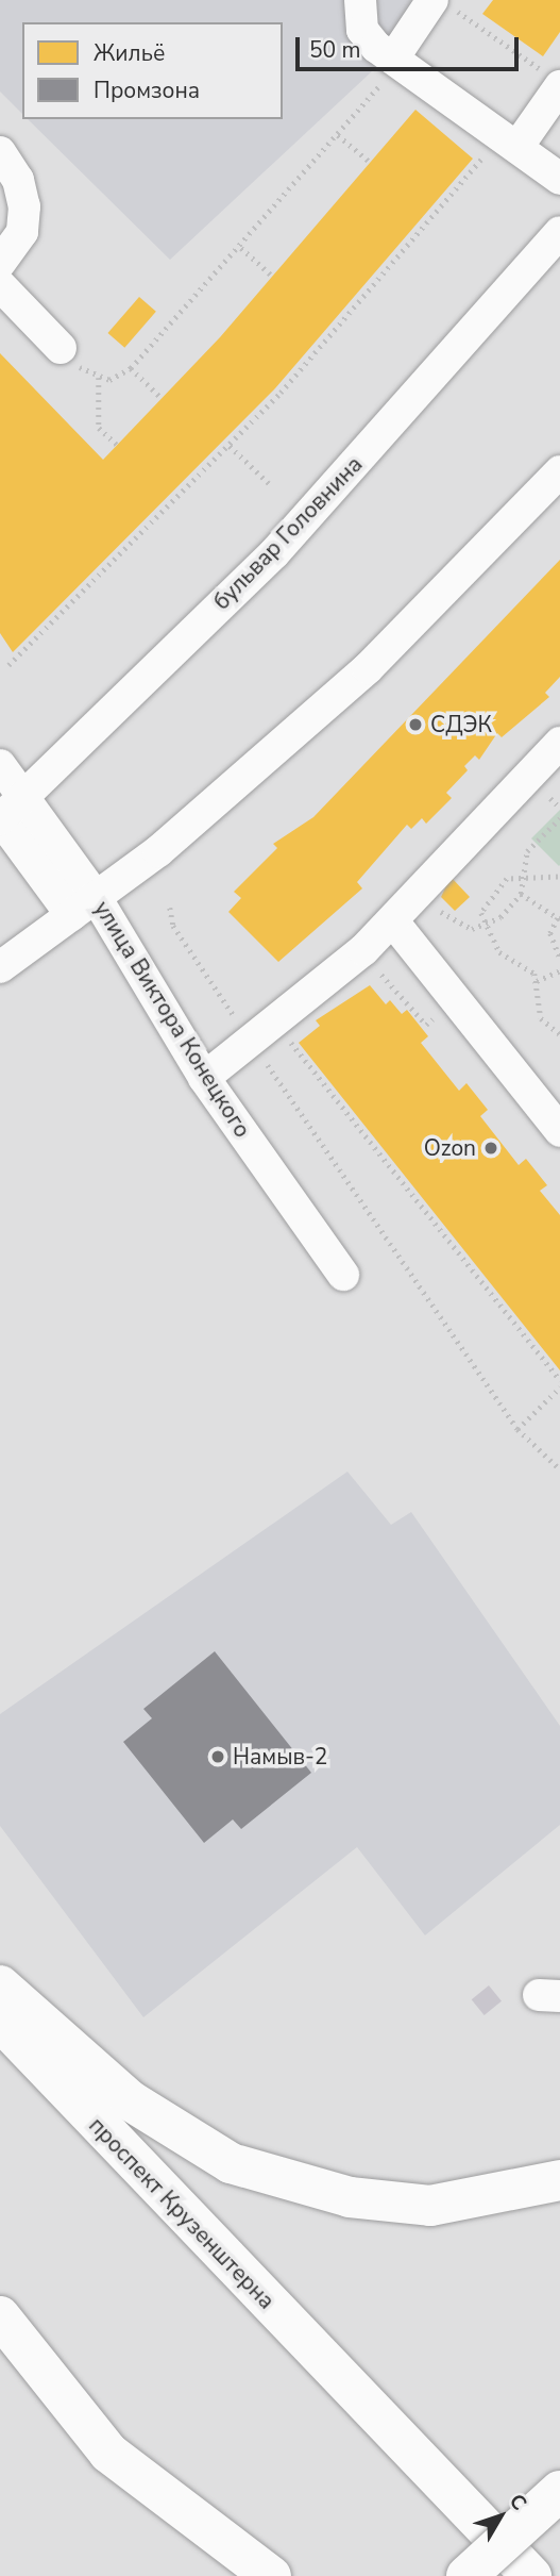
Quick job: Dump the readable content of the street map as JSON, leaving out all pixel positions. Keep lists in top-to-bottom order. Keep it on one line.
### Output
{"streets":{"main road":["проспект Крузенштерна"],"street":["бульвар Головнина","улица Виктора Конецкого"]},"crossings":[["бульвар Головнина","улица Виктора Конецкого"]],"places":["СДЭК","Ozon","Намыв-2"],"legend":["Жильё","Промзона"],"scale_bar":"50 m","north":"top right"}
